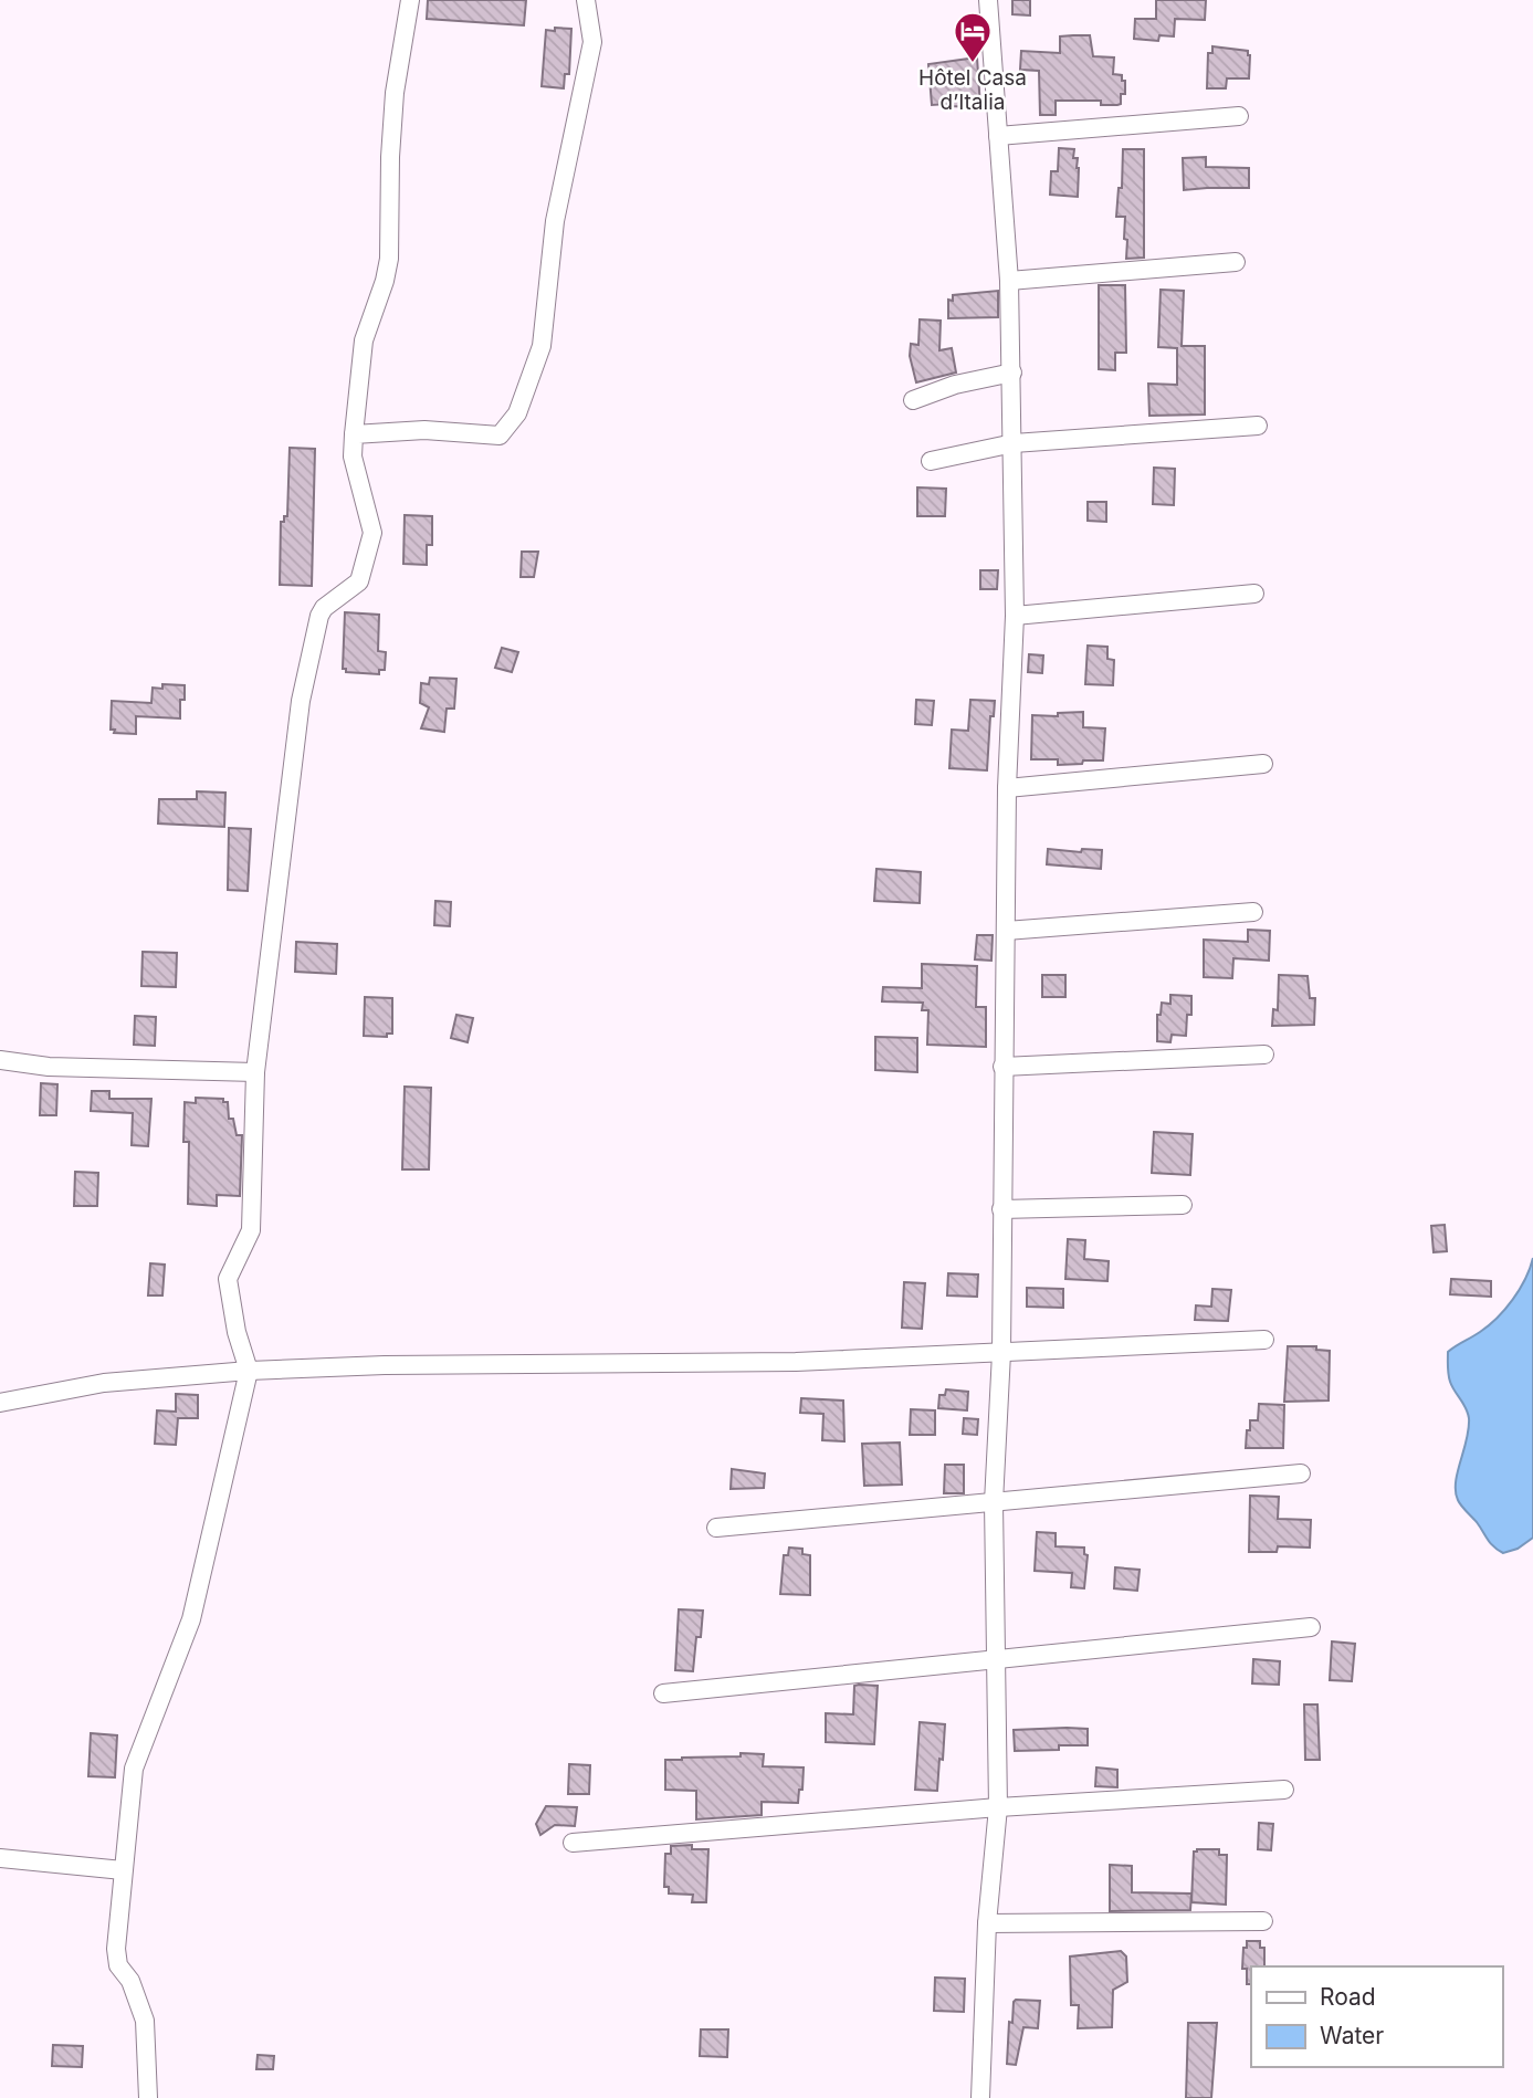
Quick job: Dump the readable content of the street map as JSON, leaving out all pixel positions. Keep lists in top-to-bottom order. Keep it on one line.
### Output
{"places":{"hotel":["Hôtel Casa d’Italia"]},"legend":["Road","Water"]}
